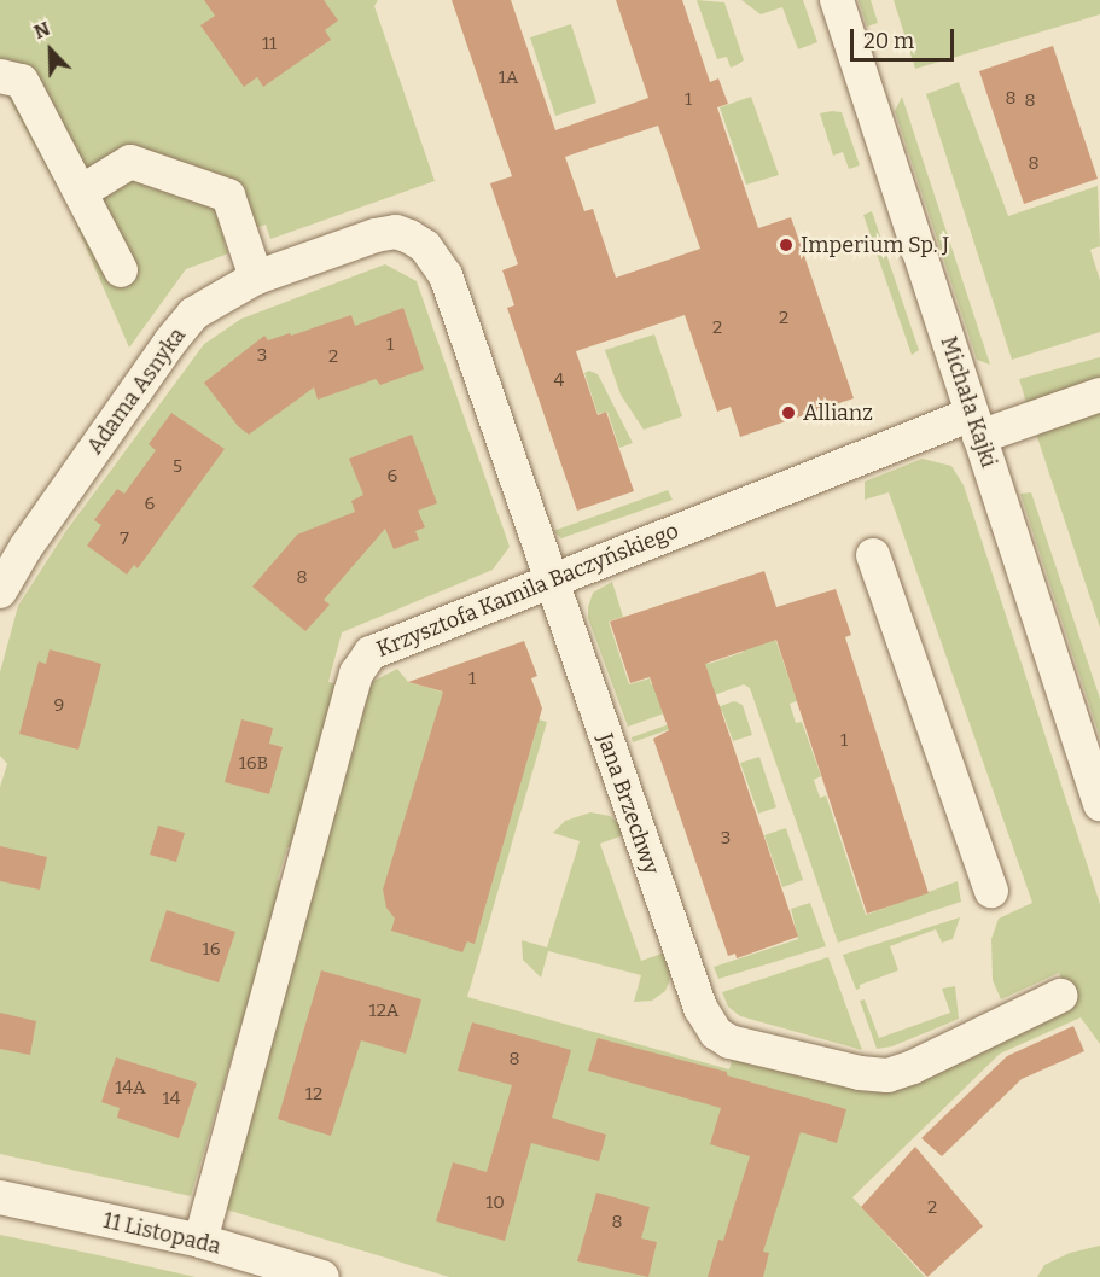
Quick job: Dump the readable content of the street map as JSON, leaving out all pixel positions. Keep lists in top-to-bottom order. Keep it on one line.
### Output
{"streets":{"street":["Adama Asnyka","Michała Kajki","Krzysztofa Kamila Baczyńskiego","Jana Brzechwy","11 Listopada"]},"crossings":[["Adama Asnyka","Jana Brzechwy"],["Michała Kajki","Krzysztofa Kamila Baczyńskiego"],["Krzysztofa Kamila Baczyńskiego","Jana Brzechwy"],["Krzysztofa Kamila Baczyńskiego","11 Listopada"]],"places":["Imperium Sp. J","Allianz"],"house_numbers":["11","1A","8","1","8","8","2","2","1","3","2","4","5","6","6","7","8","1","9","1","16B","3","16","12A","8","14A","12","14","10","2","8"],"scale_bar":"20 m","north":"top left"}
